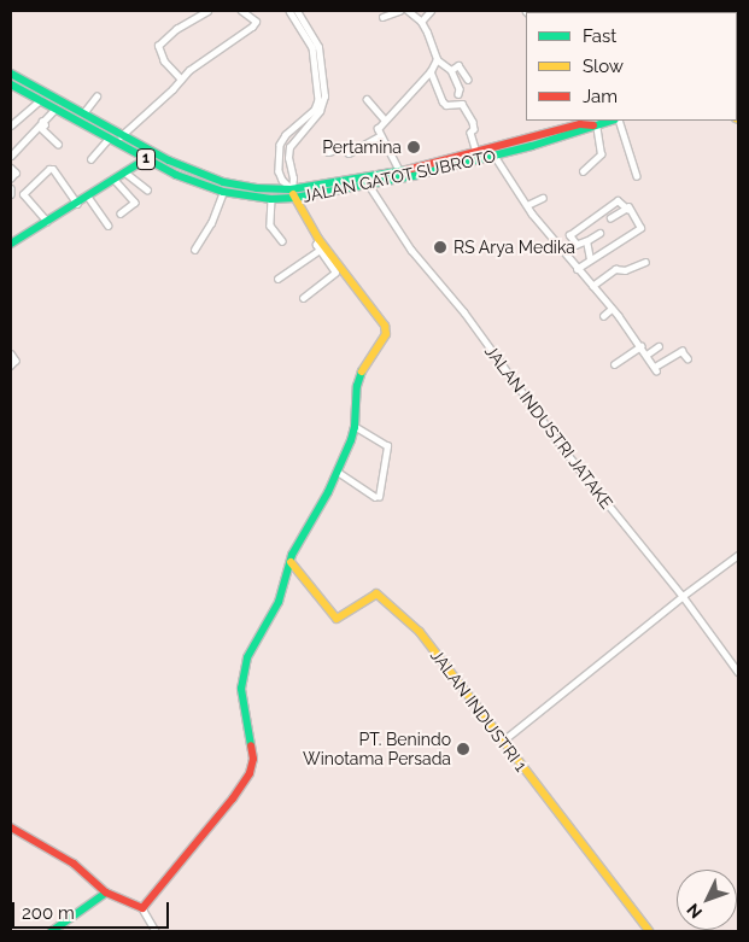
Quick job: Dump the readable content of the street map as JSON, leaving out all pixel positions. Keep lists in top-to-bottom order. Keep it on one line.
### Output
{"streets":{"main road":["1","JALAN GATOT SUBROTO","JALAN INDUSTRI 1"],"street":["JALAN INDUSTRI JATAKE"]},"crossings":[["JALAN GATOT SUBROTO","JALAN INDUSTRI JATAKE"]],"places":["Pertamina","RS Arya Medika","PT. Benindo Winotama Persada"],"legend":["Fast","Slow","Jam"],"scale_bar":"200 m","north":"bottom left"}
